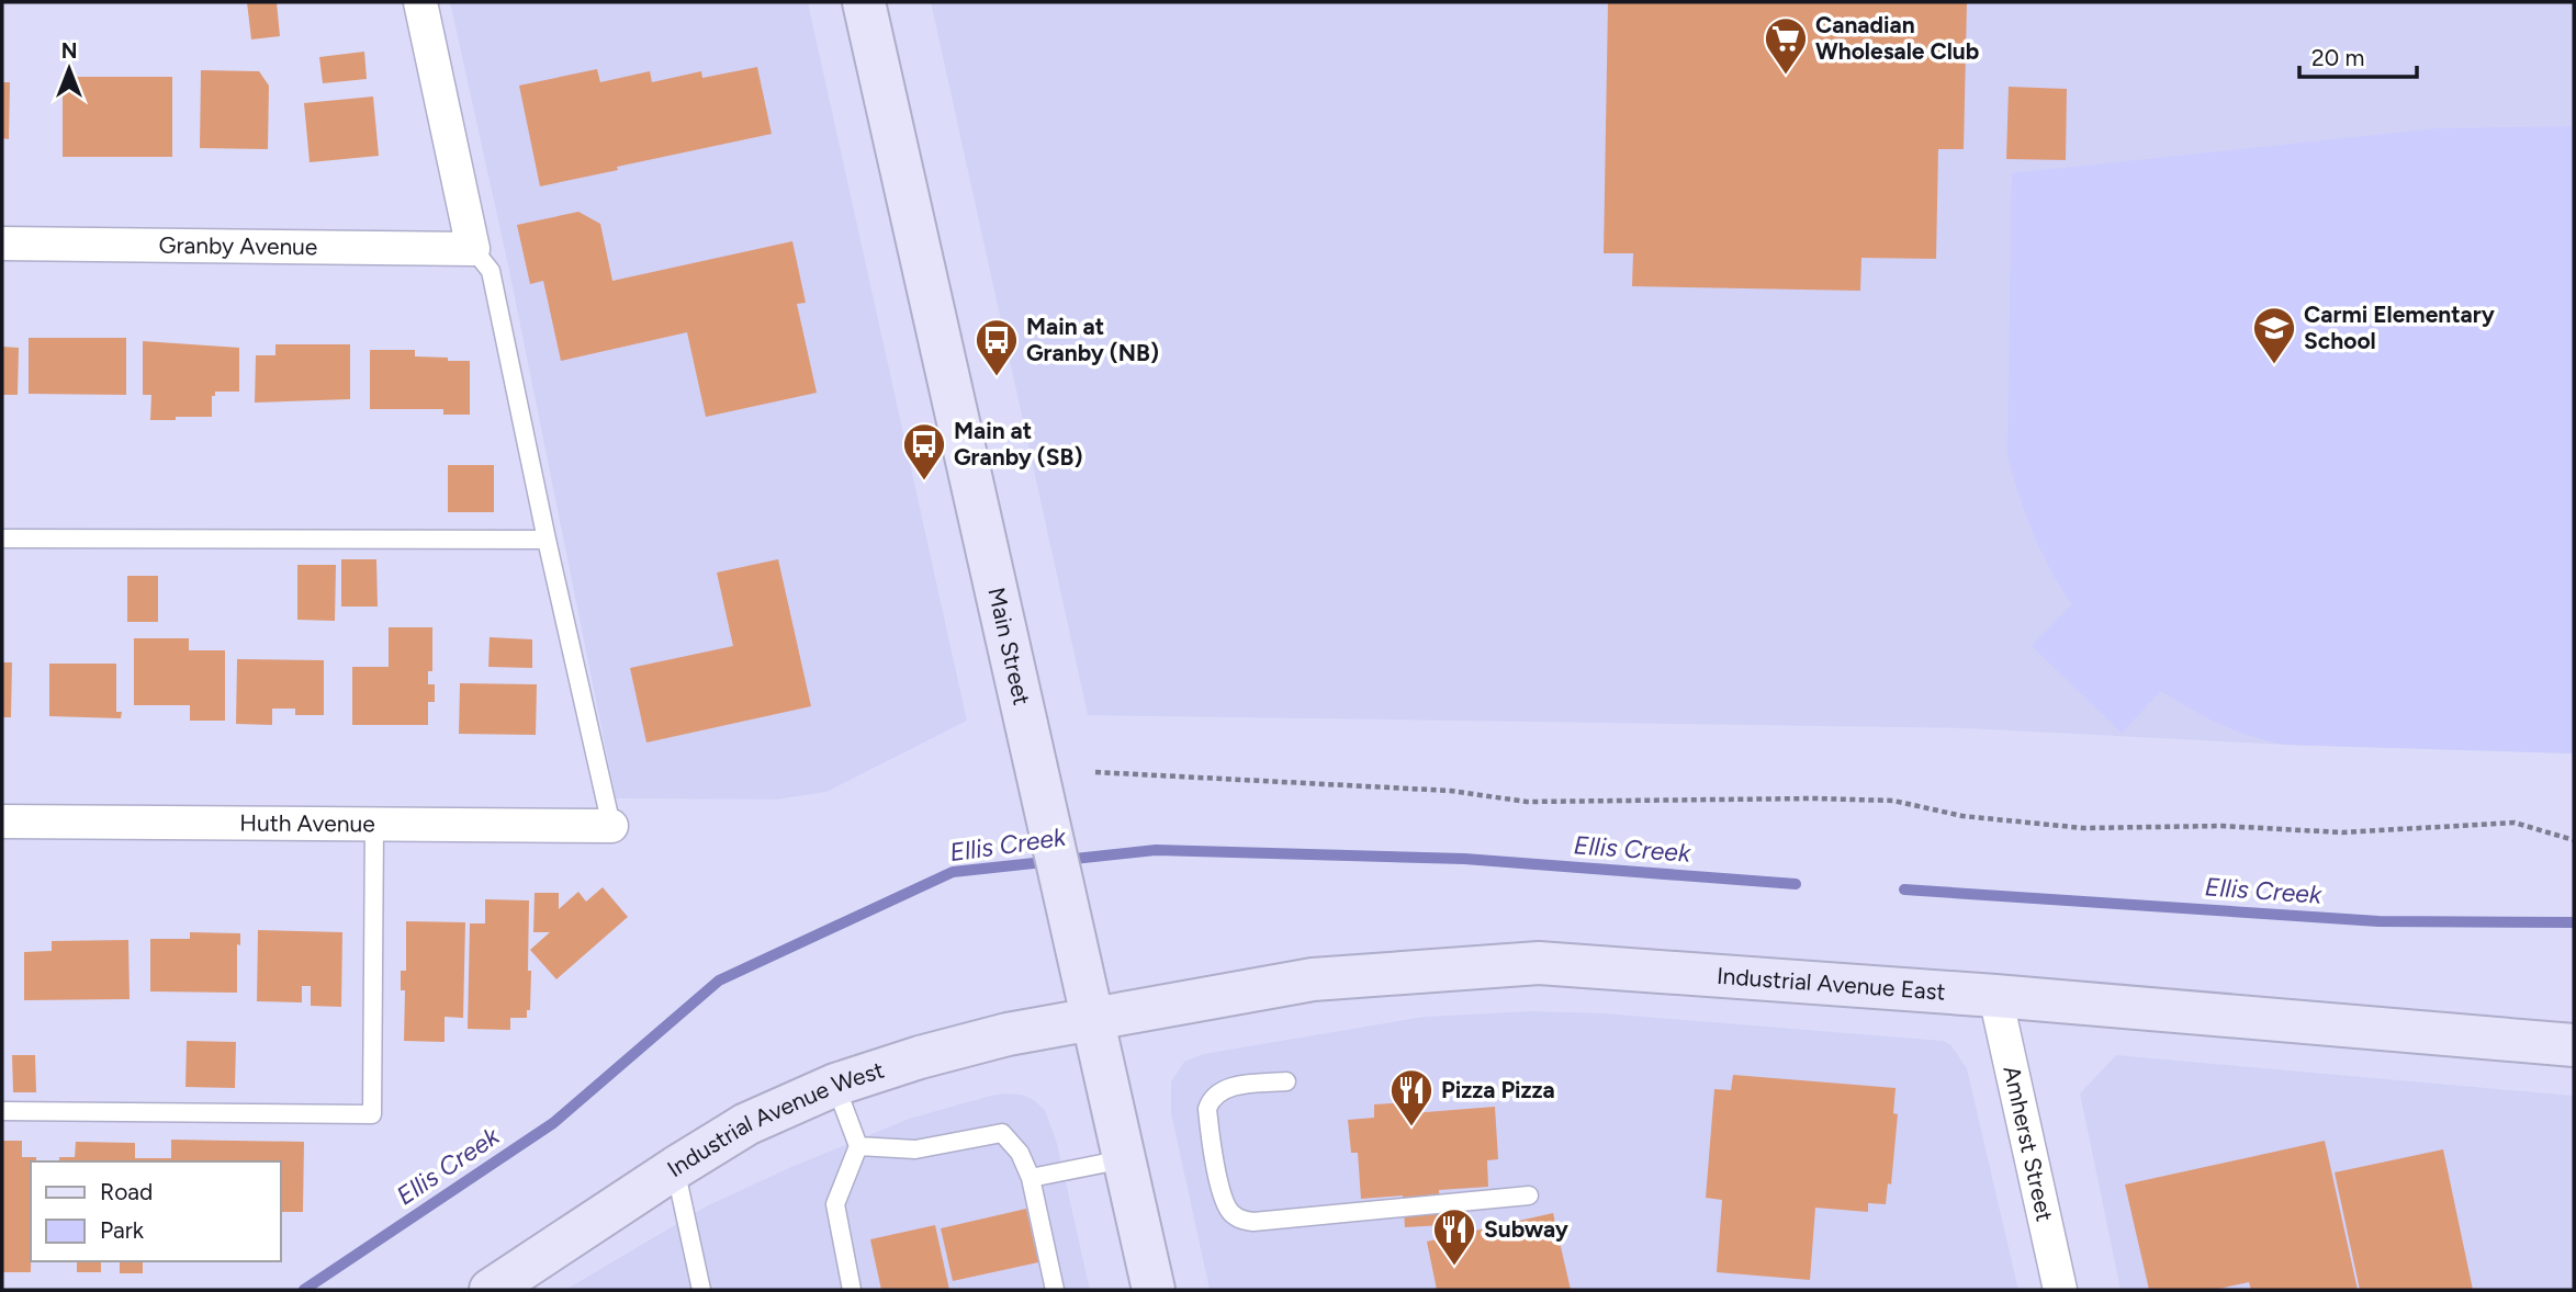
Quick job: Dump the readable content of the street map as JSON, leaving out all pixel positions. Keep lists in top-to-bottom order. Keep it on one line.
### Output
{"streets":{"street":["Granby Avenue","Main Street","Huth Avenue","Industrial Avenue East","Industrial Avenue West","Amherst Street"]},"crossings":[["Main Street","Industrial Avenue East"],["Main Street","Industrial Avenue West"],["Industrial Avenue East","Industrial Avenue West"],["Industrial Avenue East","Amherst Street"]],"water":["Ellis Creek"],"places":{"supermarket":["Canadian Wholesale Club"],"school or university":["Carmi Elementary School"],"bus stop":["Main at Granby (NB)","Main at Granby (SB)"],"restaurant":["Pizza Pizza","Subway"]},"legend":["Road","Park"],"scale_bar":"20 m","north":"top"}
